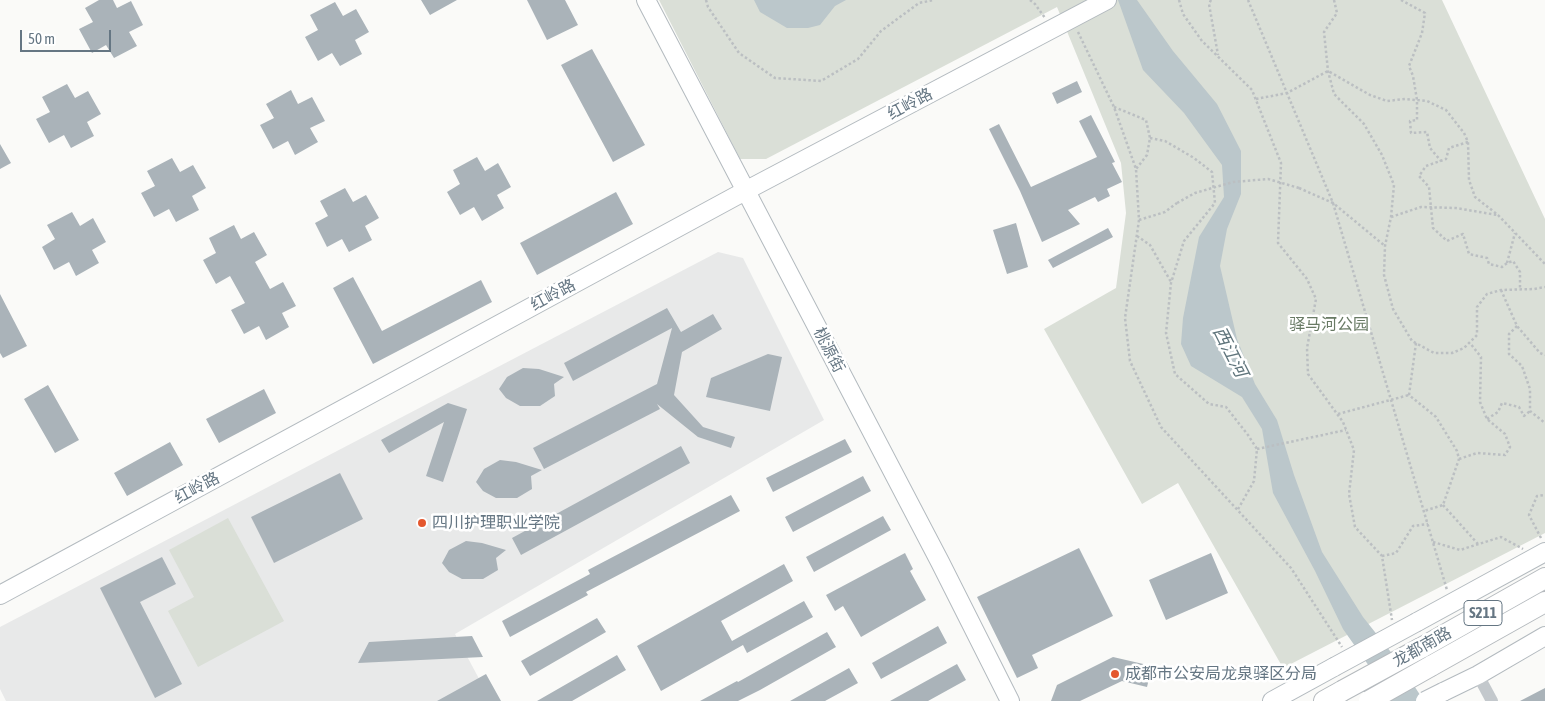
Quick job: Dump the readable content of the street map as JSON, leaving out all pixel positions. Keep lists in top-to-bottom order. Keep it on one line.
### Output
{"streets":{"main road":["S211","龙都南路"],"street":["红岭路","桃源街"]},"crossings":[["红岭路","桃源街"]],"water":["西江河"],"parks":["驿马河公园"],"places":["四川护理职业学院","成都市公安局龙泉驿区分局"],"scale_bar":"50 m"}
